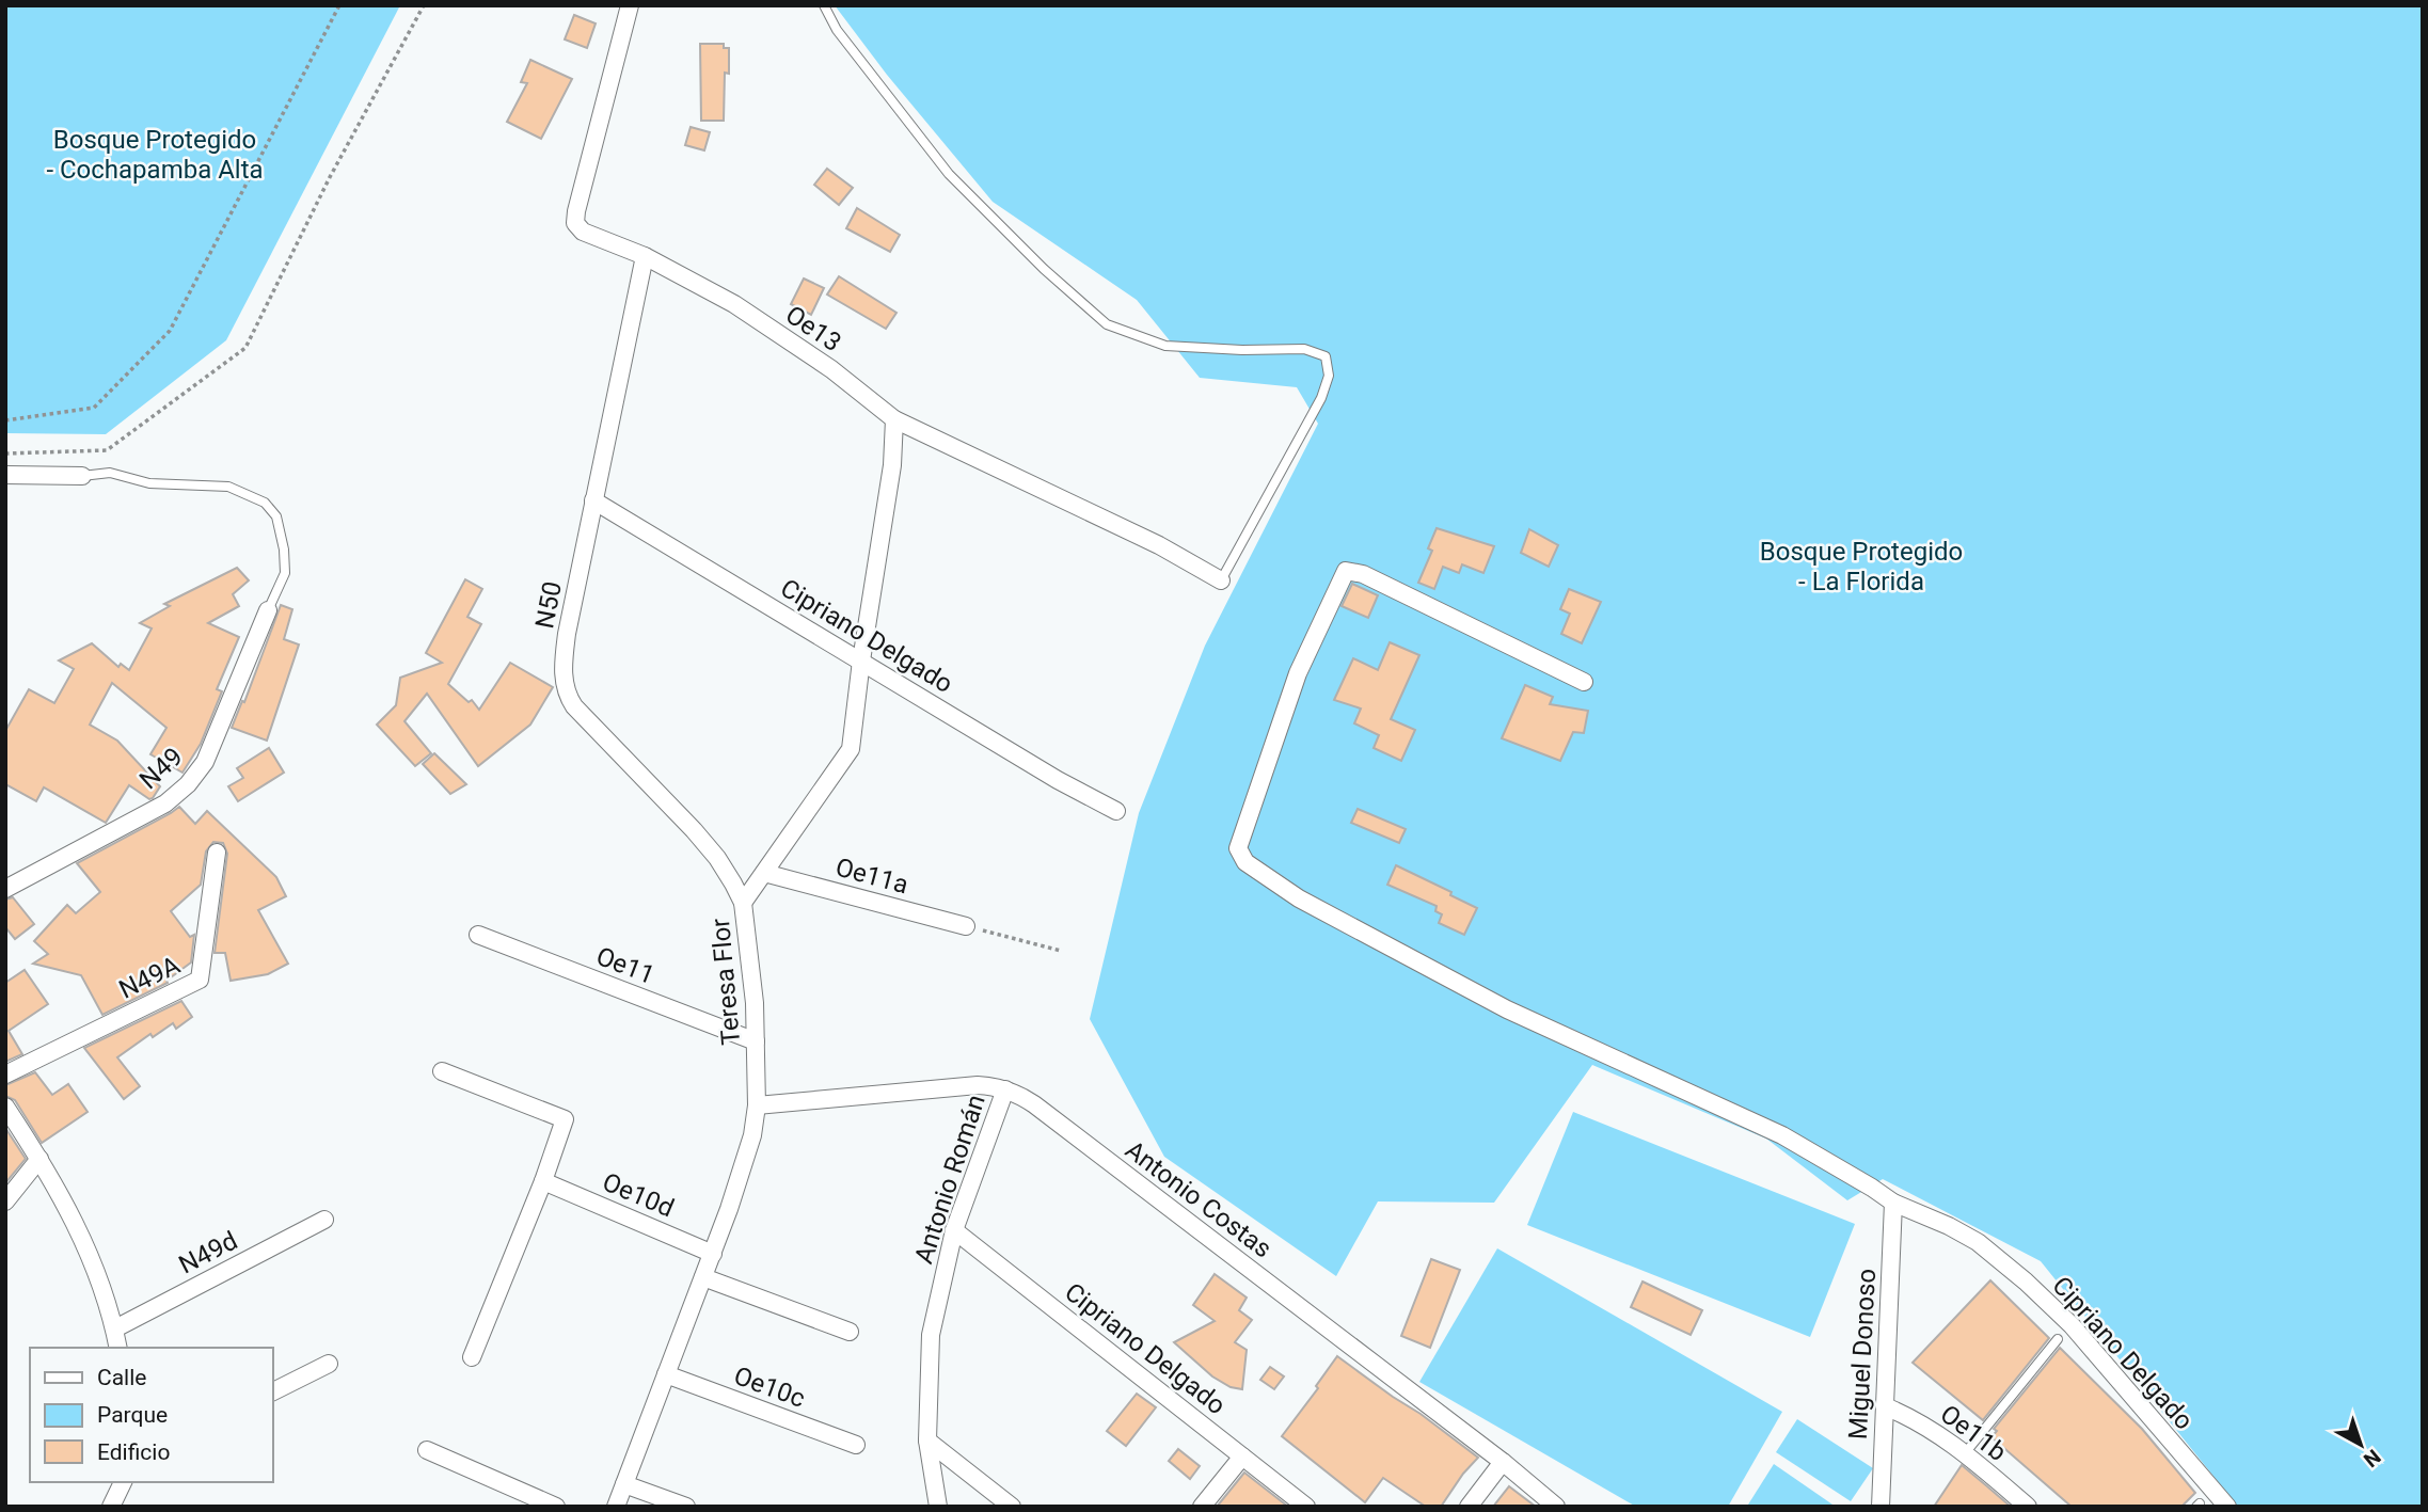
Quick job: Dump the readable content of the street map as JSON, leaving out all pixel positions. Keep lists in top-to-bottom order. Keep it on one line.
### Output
{"streets":{"street":["Oe13","N50","Cipriano Delgado","N49","Oe11a","Oe11","N49A","Teresa Flor","Antonio Román","Oe10d","Antonio Costas","N49d","Miguel Donoso","Oe10c","Oe11b"]},"crossings":[["Oe13","N50"],["Oe13","Teresa Flor"],["N50","Cipriano Delgado"],["N50","Teresa Flor"],["Cipriano Delgado","Teresa Flor"],["Cipriano Delgado","Antonio Román"],["Cipriano Delgado","Miguel Donoso"],["Oe11a","Teresa Flor"],["Oe11","Teresa Flor"],["Teresa Flor","Oe10d"],["Teresa Flor","Antonio Costas"],["Teresa Flor","Oe10c"],["Antonio Román","Antonio Costas"],["Miguel Donoso","Oe11b"]],"parks":["Bosque Protegido - Cochapamba Alta","Bosque Protegido - La Florida"],"legend":["Calle","Parque","Edificio"],"north":"bottom right"}
